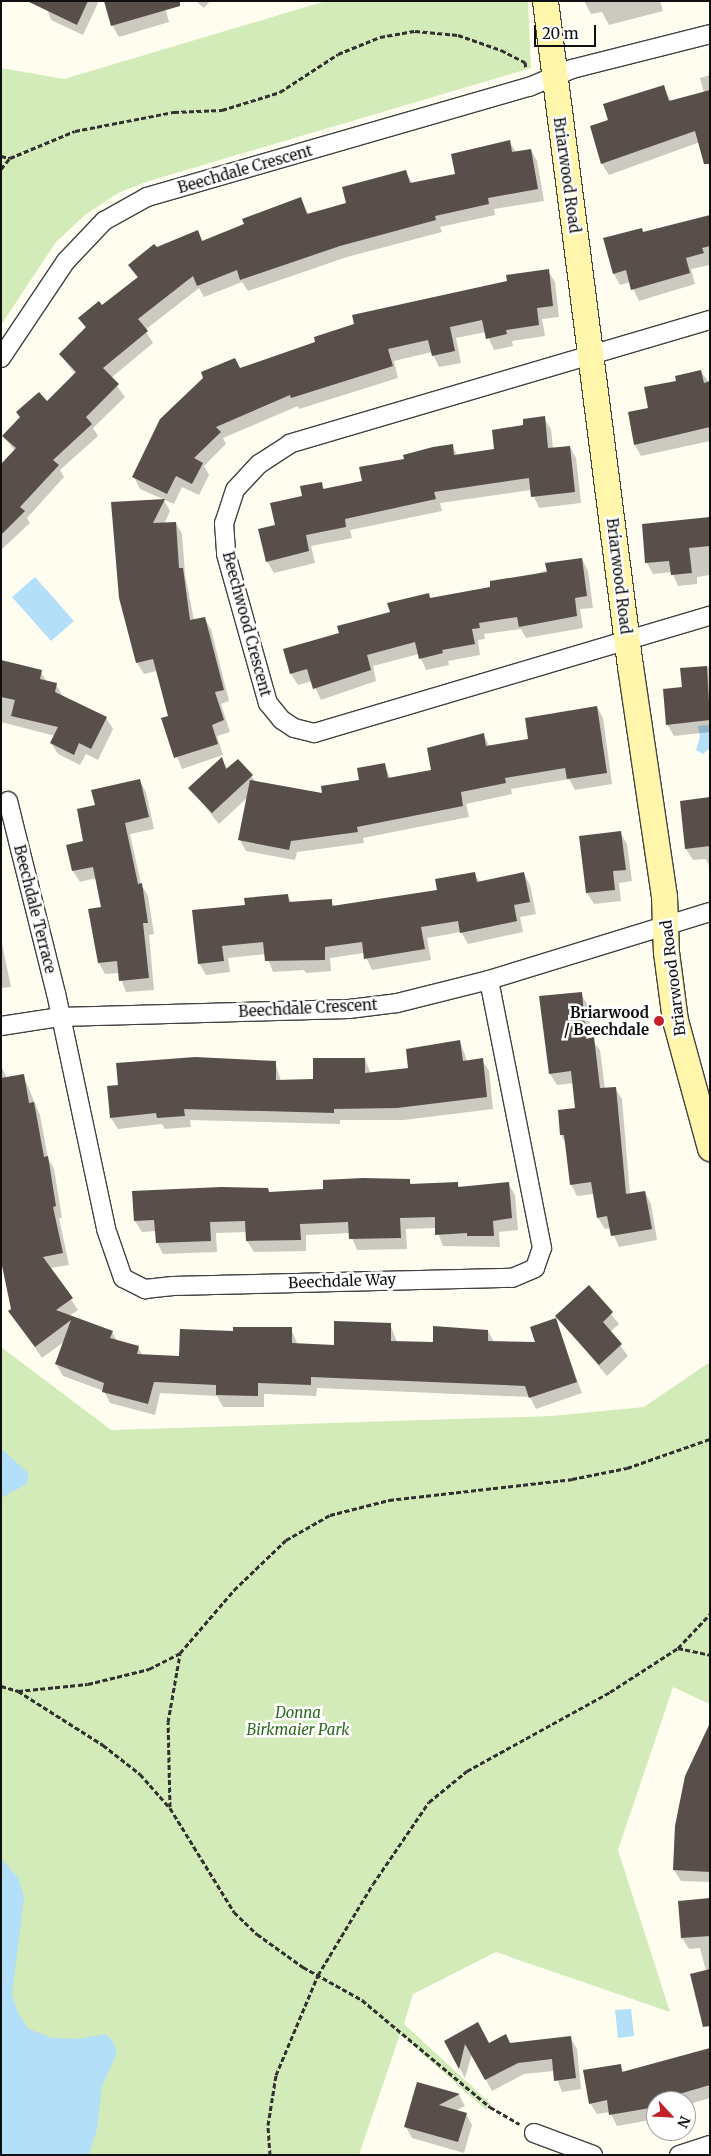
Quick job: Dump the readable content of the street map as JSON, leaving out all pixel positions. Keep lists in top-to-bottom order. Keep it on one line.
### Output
{"streets":{"street":["Beechdale Crescent","Briarwood Road","Beechwood Crescent","Beechdale Terrace","Beechdale Way"]},"crossings":[["Beechdale Crescent","Briarwood Road"],["Beechdale Crescent","Beechdale Terrace"],["Beechdale Crescent","Beechdale Way"],["Briarwood Road","Beechwood Crescent"],["Beechdale Terrace","Beechdale Way"]],"parks":["Donna Birkmaier Park"],"places":["Briarwood / Beechdale"],"scale_bar":"20 m","north":"bottom right"}
